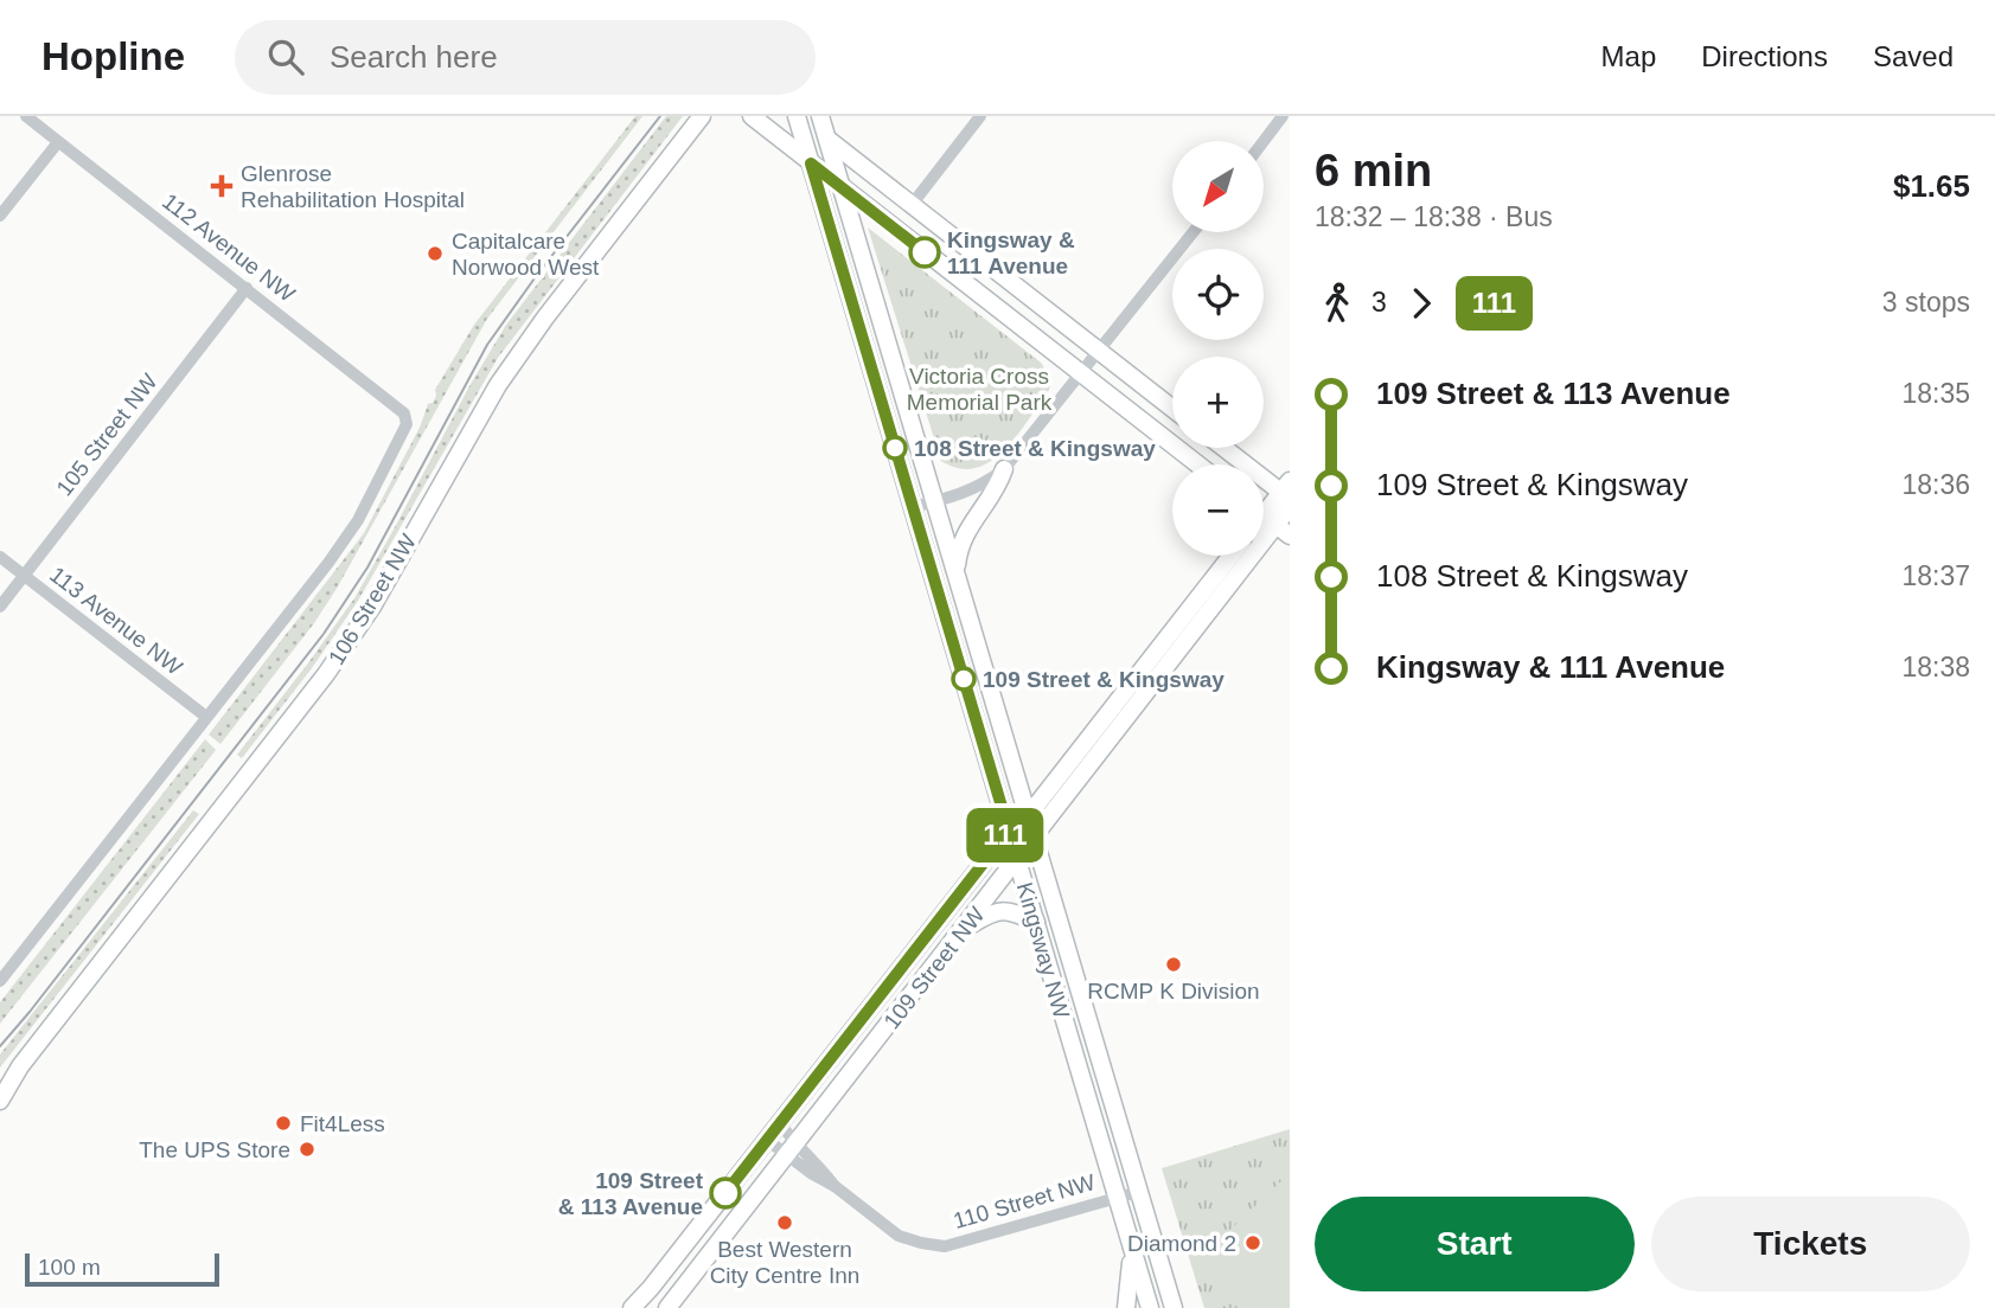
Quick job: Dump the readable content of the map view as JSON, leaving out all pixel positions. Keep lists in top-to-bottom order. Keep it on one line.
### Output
{"streets":{"main road":["106 Street NW","Kingsway NW","109 Street NW"],"street":["112 Avenue NW","105 Street NW","113 Avenue NW","110 Street NW"]},"crossings":[["112 Avenue NW","105 Street NW"],["112 Avenue NW","113 Avenue NW"],["105 Street NW","113 Avenue NW"],["Kingsway NW","109 Street NW"],["Kingsway NW","110 Street NW"],["109 Street NW","110 Street NW"]],"parks":["Victoria Cross Memorial Park"],"places":{"health":["Glenrose Rehabilitation Hospital"],"other":["Kingsway & 111 Avenue","Capitalcare Norwood West","108 Street & Kingsway","109 Street & Kingsway","RCMP K Division","Fit4Less","The UPS Store","109 Street & 113 Avenue","Best Western City Centre Inn","Diamond 2"]},"lines":["bus line 111"],"scale_bar":"100 m","north":"bottom left","page":{"header":"Hopline","search":"Search here","nav":["Map","Directions","Saved"],"on_map":"111","heading":["6 min","18:32 – 18:38 · Bus","$1.65"],"map_buttons":["+","−"],"legs":["3","111","3 stops"],"list":[{"name":"109 Street & 113 Avenue","value":"18:35"},{"name":"109 Street & Kingsway","value":"18:36"},{"name":"108 Street & Kingsway","value":"18:37"},{"name":"Kingsway & 111 Avenue","value":"18:38"}],"buttons":["Start","Tickets"],"scale":"100 m"}}
